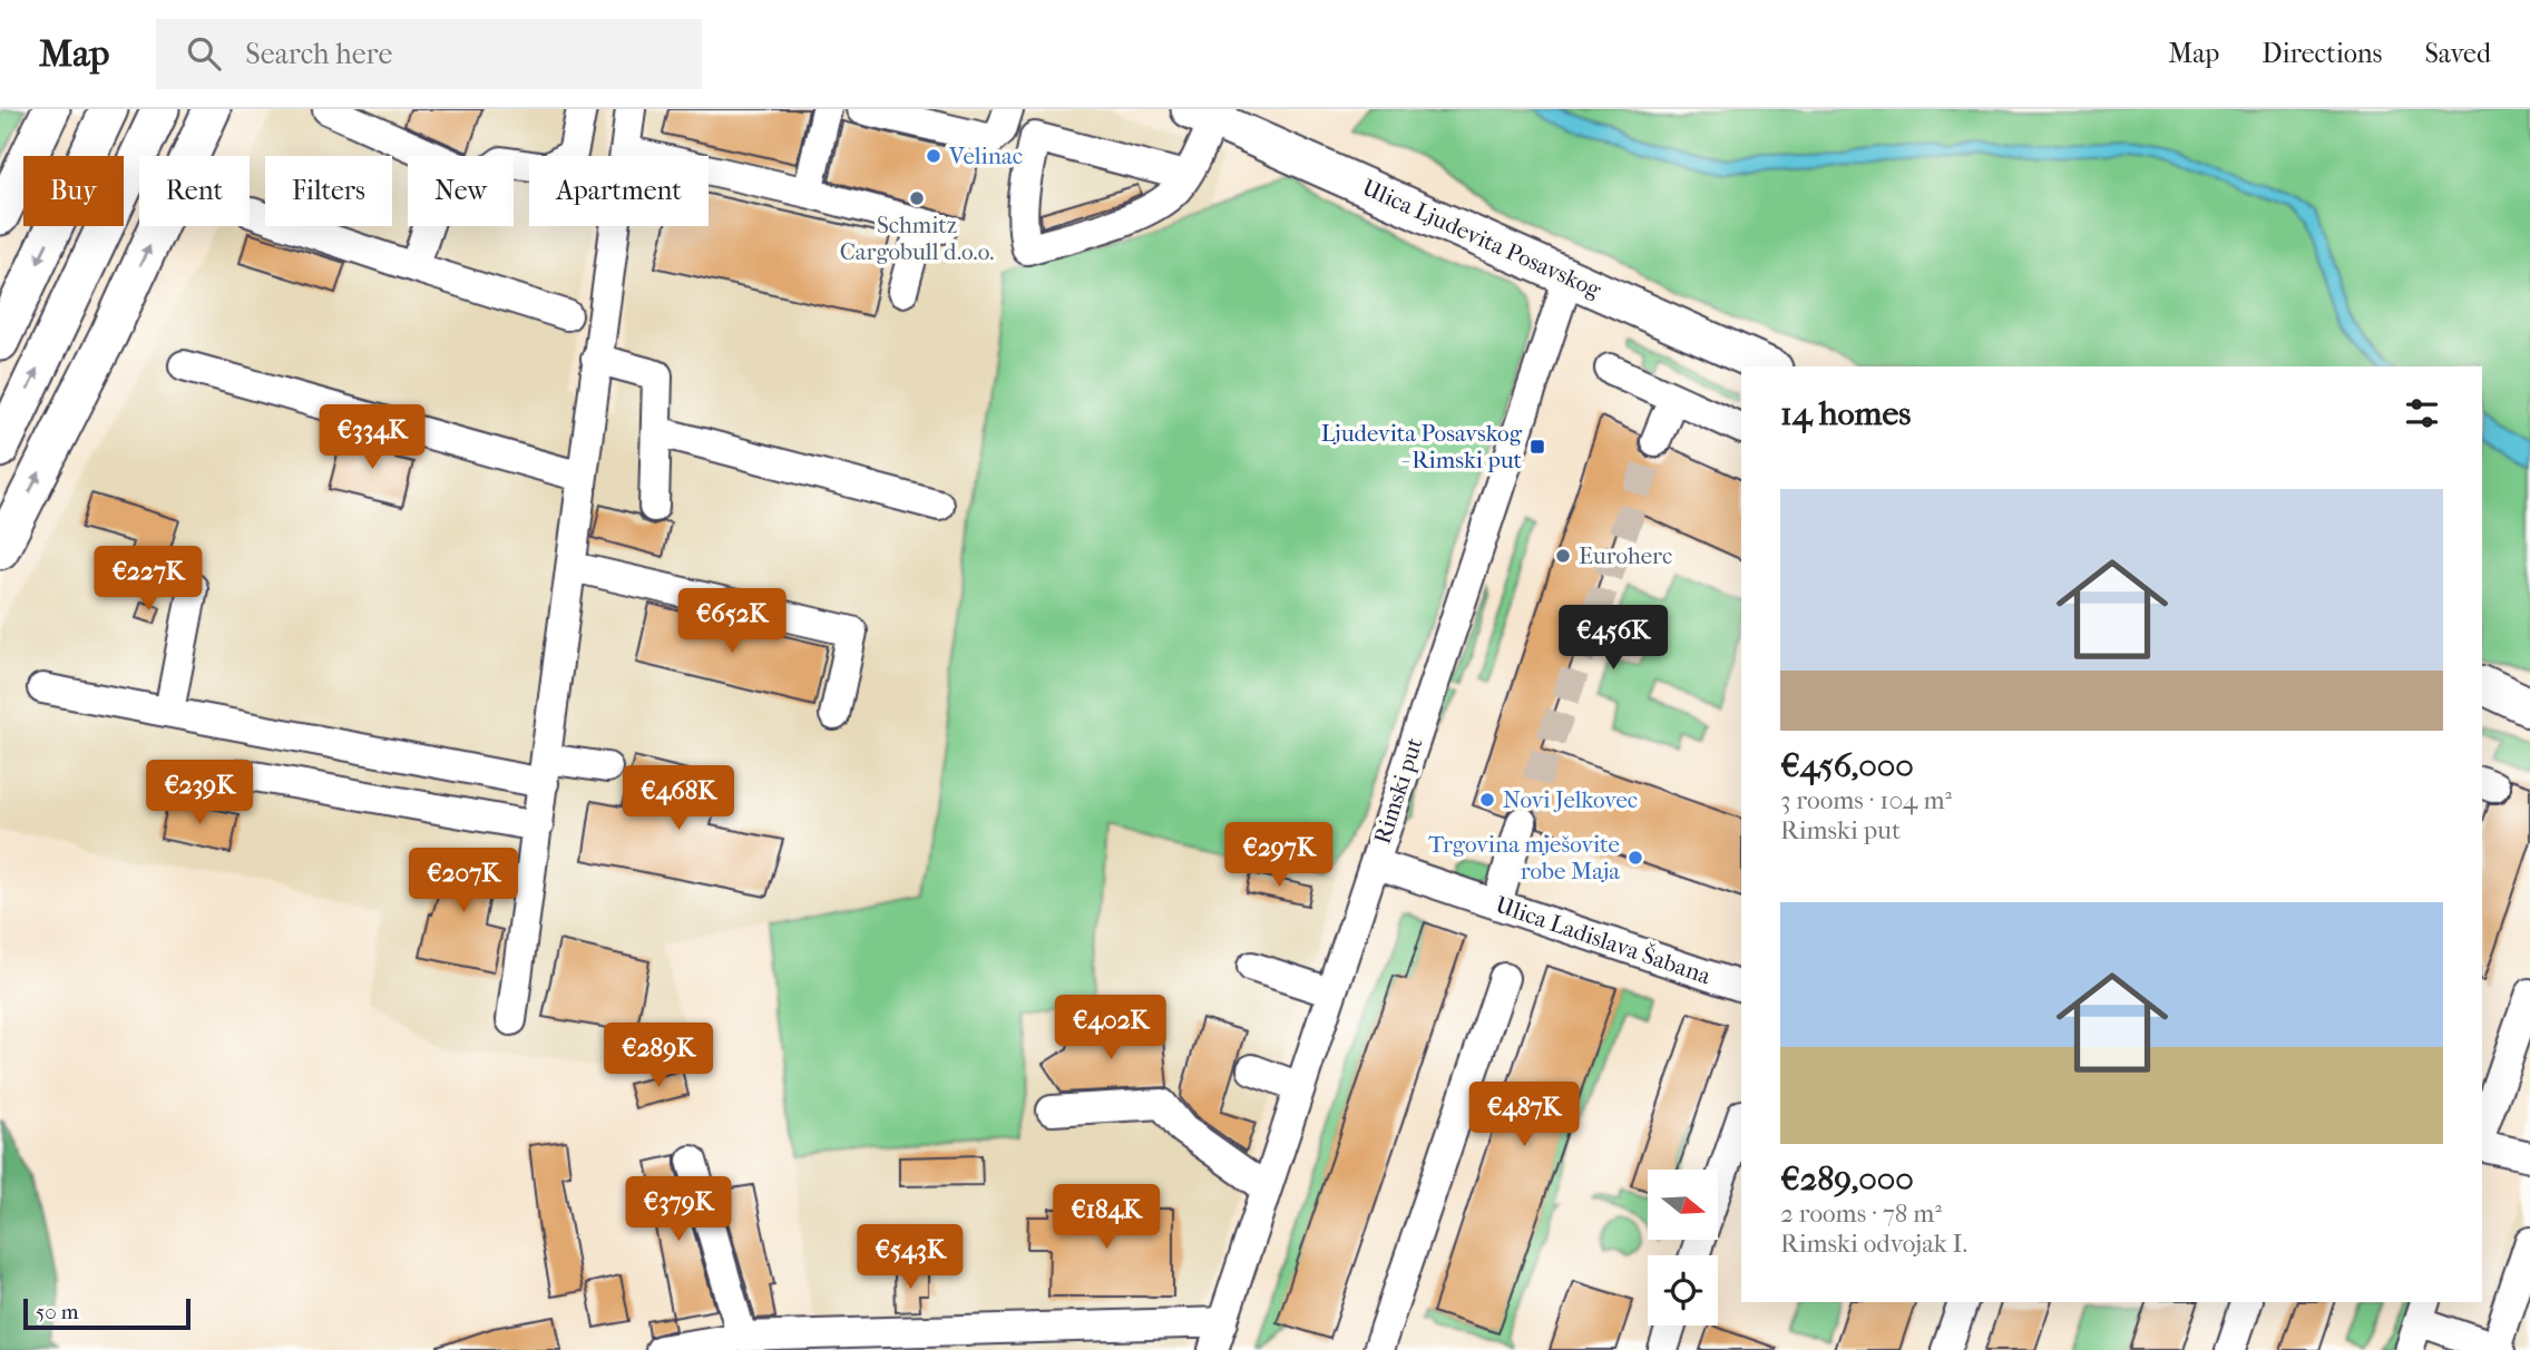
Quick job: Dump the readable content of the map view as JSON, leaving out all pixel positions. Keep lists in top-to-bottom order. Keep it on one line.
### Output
{"streets":{"main road":["Ulica Ljudevita Posavskog"],"street":["Rimski put","Ulica Ladislava Šabana"]},"crossings":[["Ulica Ljudevita Posavskog","Rimski put"],["Rimski put","Ulica Ladislava Šabana"]],"places":{"other":["Velinac","Schmitz Cargobull d.o.o.","Euroherc","Novi Jelkovec","Trgovina mješovite robe Maja"],"transit":["Ljudevita Posavskog - Rimski put"]},"scale_bar":"50 m","north":"right","page":{"header":"Map","search":"Search here","nav":["Map","Directions","Saved"],"chip":["Buy","Rent","Filters","New","Apartment"],"heading":"14 homes","price":["€334K","€227K","€652K","€456K","€239K","€468K","€297K","€207K","€402K","€289K","€487K","€379K","€184K","€543K"],"list":[{"name":"€456,000","note":"3 rooms · 104 m² · Rimski put"},{"name":"€289,000","note":"2 rooms · 78 m² · Rimski odvojak I."}],"scale":"50 m"}}
